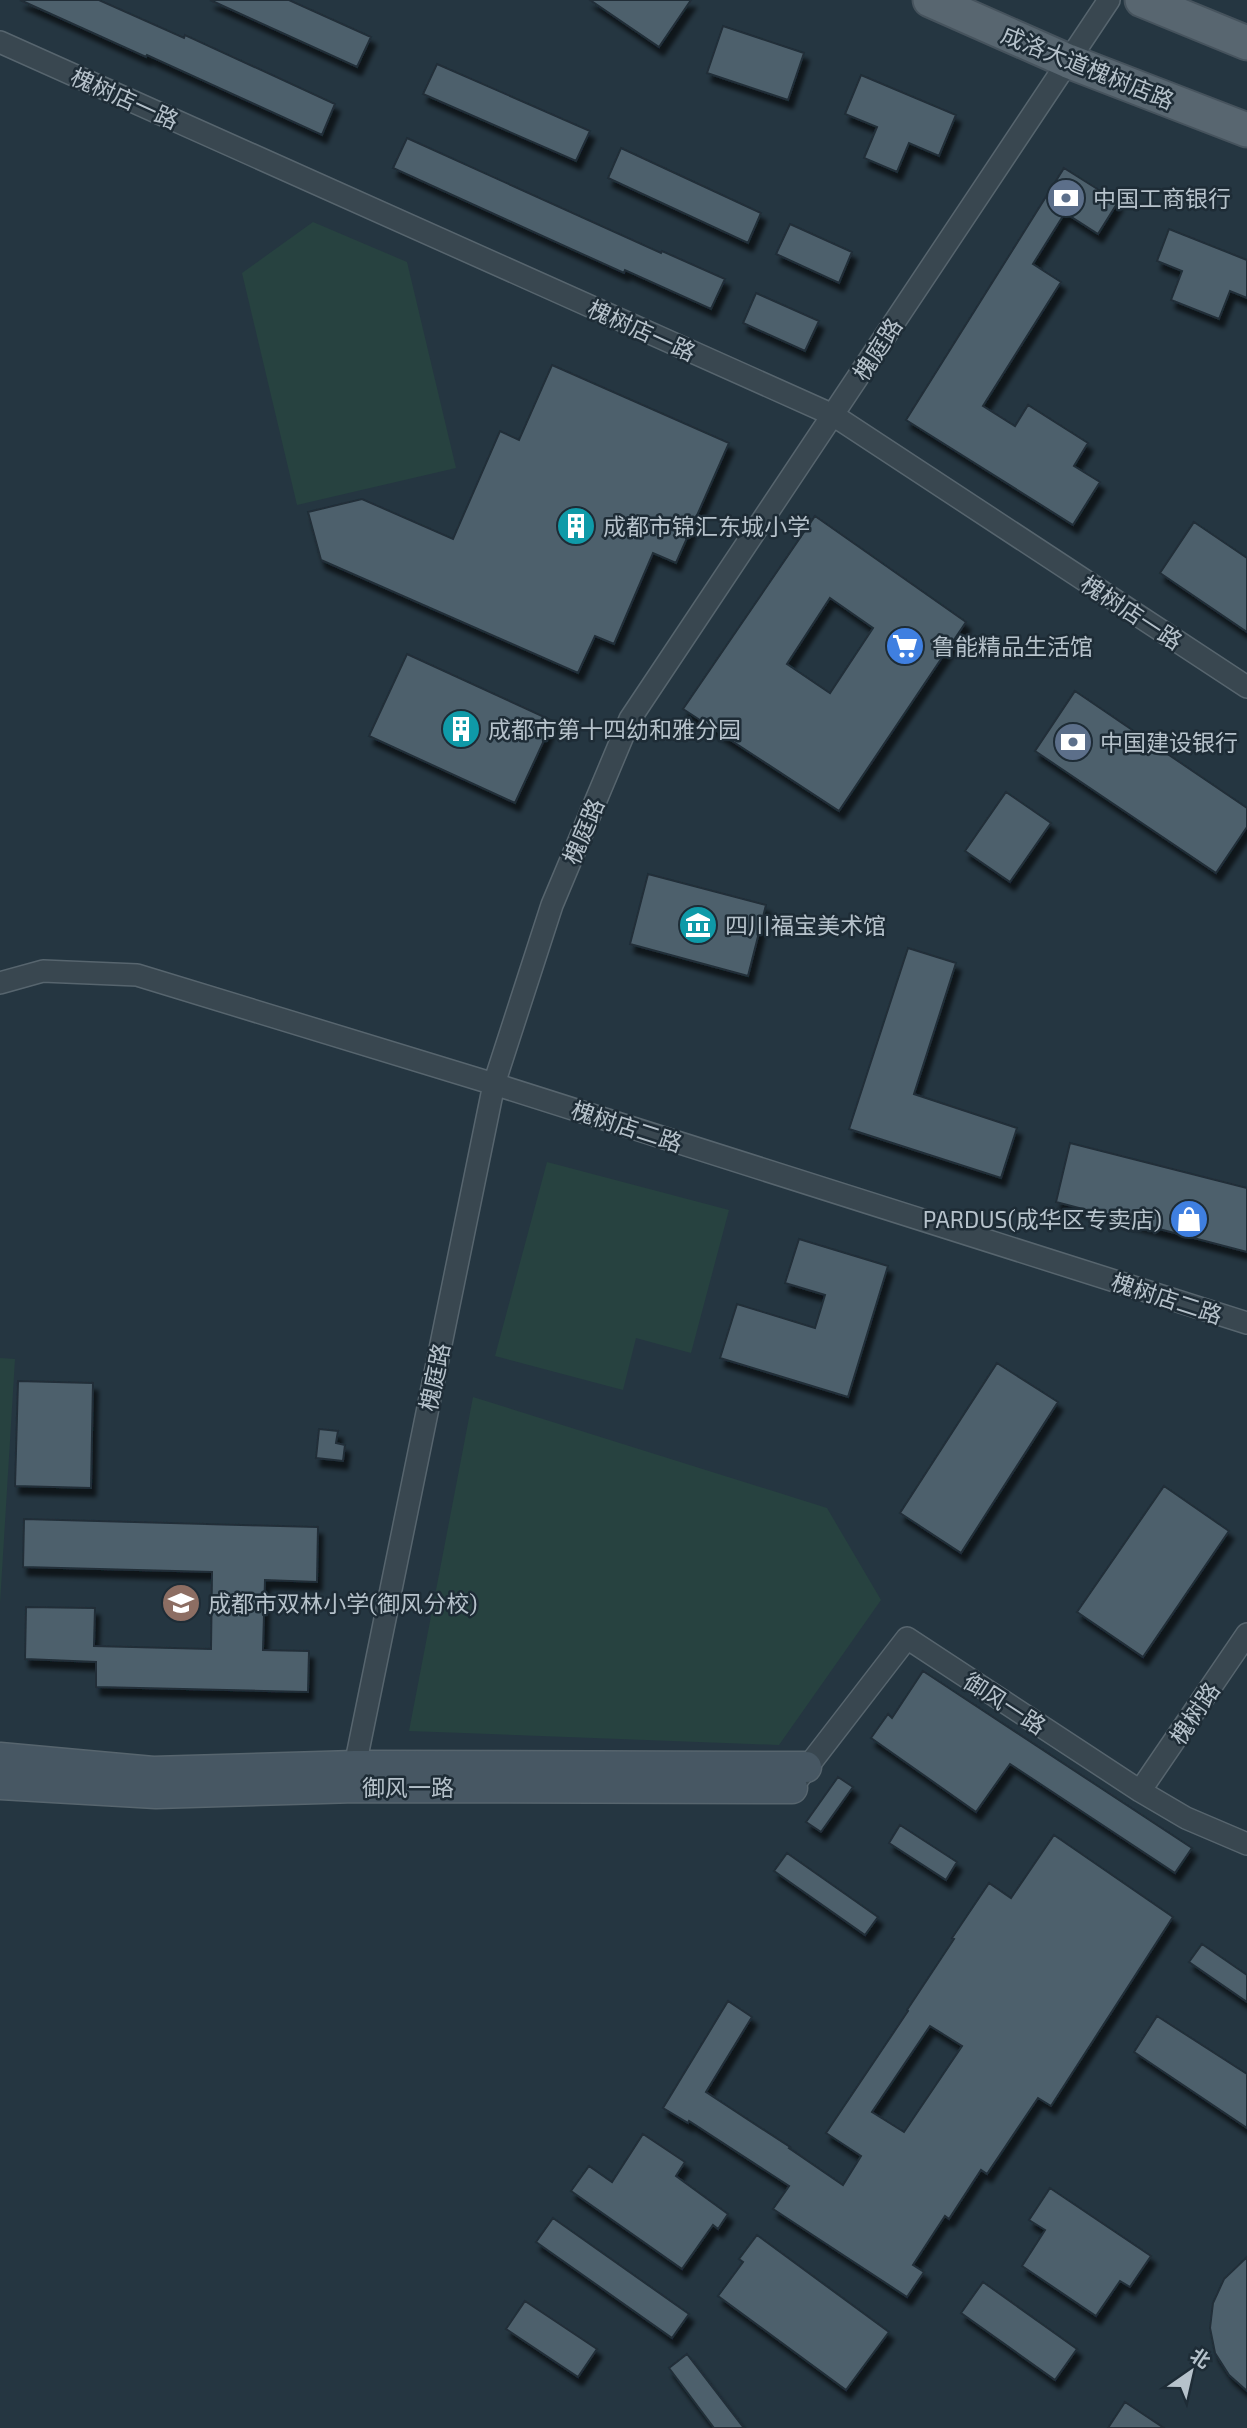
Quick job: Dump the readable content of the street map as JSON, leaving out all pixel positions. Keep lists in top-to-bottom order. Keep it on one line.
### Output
{"streets":{"main road":["成洛大道槐树店路","御风一路"],"street":["槐树店一路","槐庭路","槐树店二路","槐树路"]},"crossings":[["成洛大道槐树店路","槐庭路"],["槐树店一路","槐庭路"],["槐庭路","槐树店二路"],["槐庭路","御风一路"],["御风一路","槐树路"]],"places":{"bank":["中国工商银行","中国建设银行"],"building":["成都市锦汇东城小学","成都市第十四幼和雅分园"],"supermarket":["鲁能精品生活馆"],"museum":["四川福宝美术馆"],"shop":["PARDUS(成华区专卖店)"],"school or university":["成都市双林小学(御风分校)"]},"north":"top right"}
